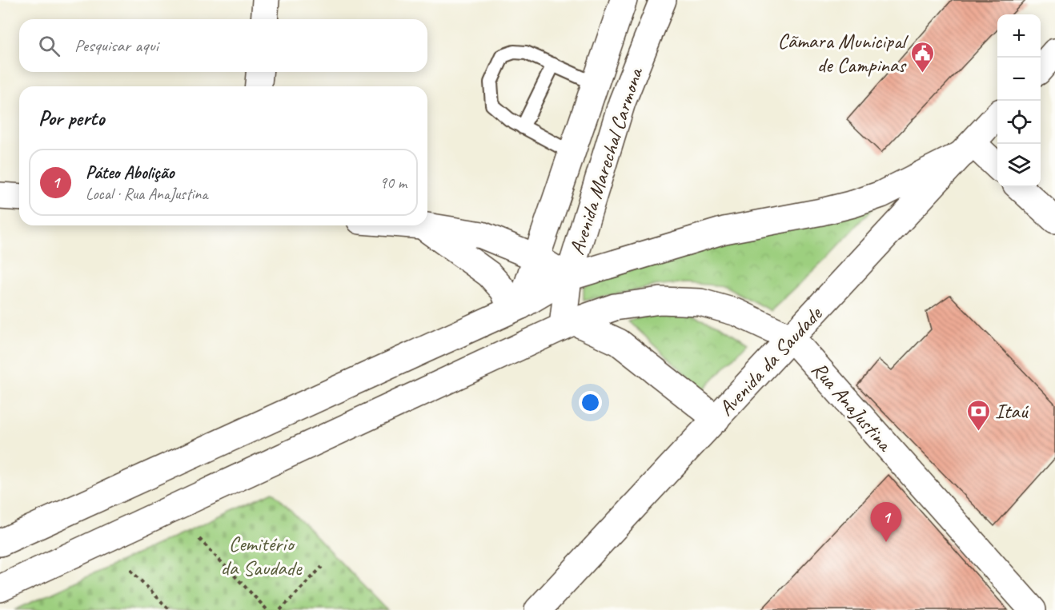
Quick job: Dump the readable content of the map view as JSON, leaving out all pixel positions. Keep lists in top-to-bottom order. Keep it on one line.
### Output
{"streets":{"main road":["Avenida Marechal Carmona","Avenida da Saudade","Rua AnaJustina"]},"crossings":[["Avenida Marechal Carmona","Rua AnaJustina"],["Avenida da Saudade","Rua AnaJustina"]],"parks":["Cemitério da Saudade"],"places":{"public building":["Cãmara Municipal de Campinas"],"bank":["Itaú"]},"page":{"map_buttons":["+","−"],"search":"Pesquisar aqui","heading":"Por perto","list":[{"mark":"1","name":"Páteo Abolição","note":"Local · Rua AnaJustina","value":"90 m"}],"pins":"1"}}
